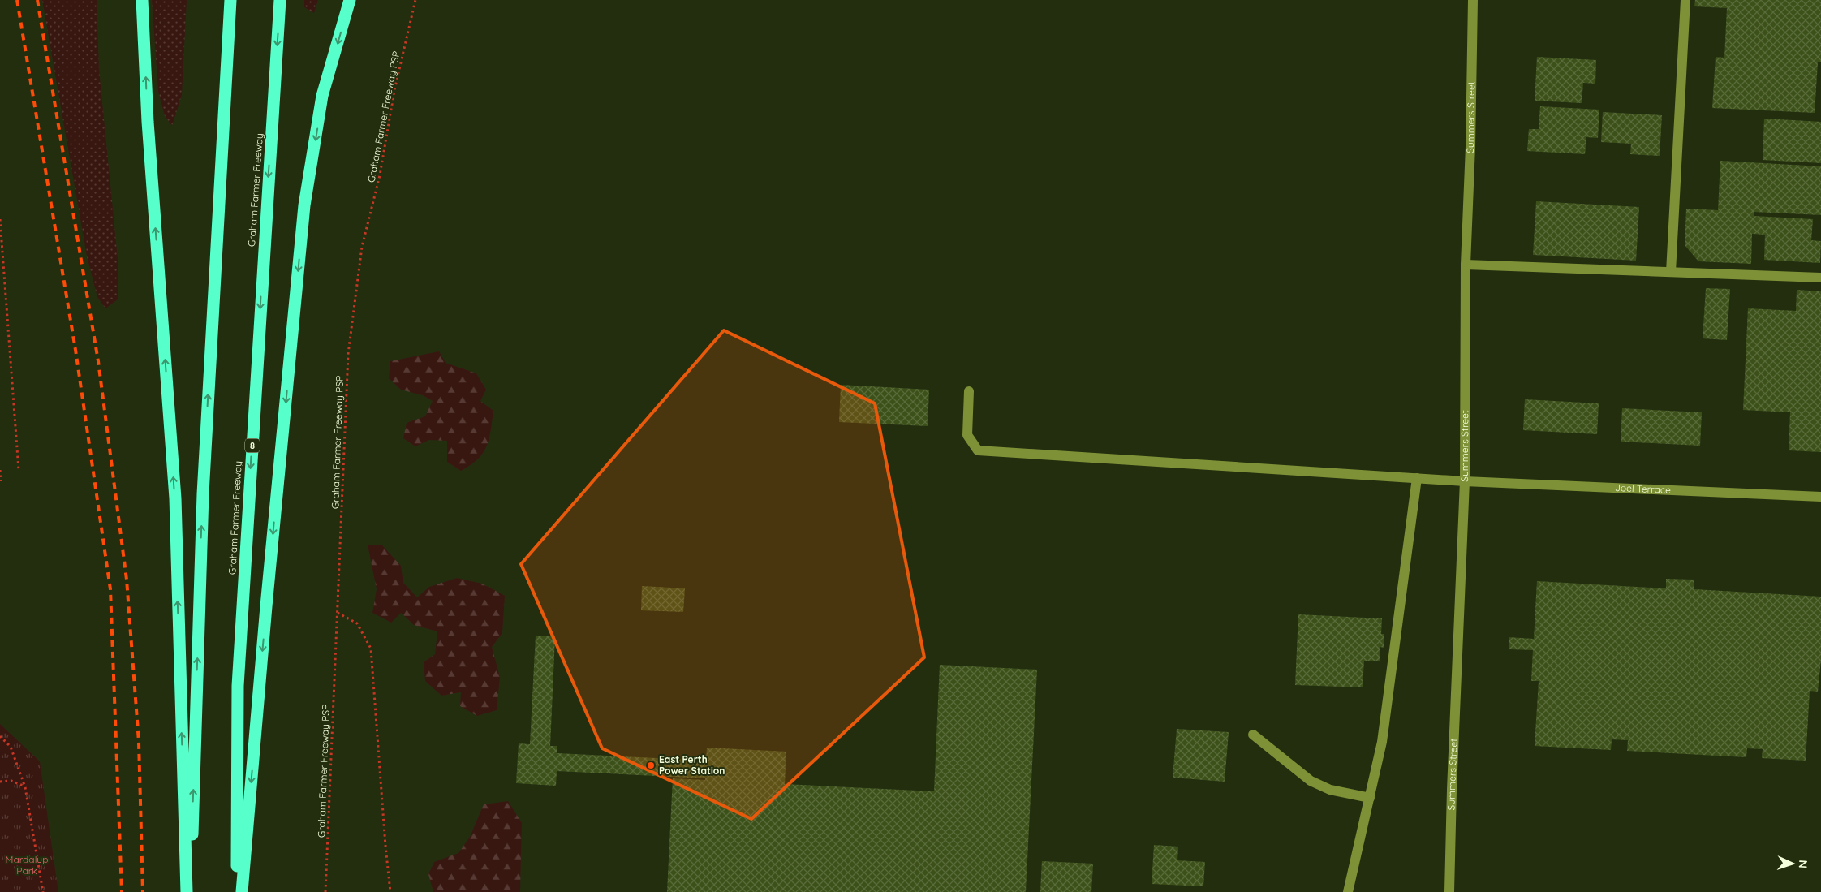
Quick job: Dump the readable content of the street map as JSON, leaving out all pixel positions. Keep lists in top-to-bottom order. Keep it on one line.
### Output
{"streets":{"highway":["Graham Farmer Freeway","8"],"street":["Summers Street","Joel Terrace"],"path":["Graham Farmer Freeway PSP"]},"crossings":[["Summers Street","Joel Terrace"]],"parks":["Mardalup Park"],"places":["East Perth Power Station"],"north":"right"}
